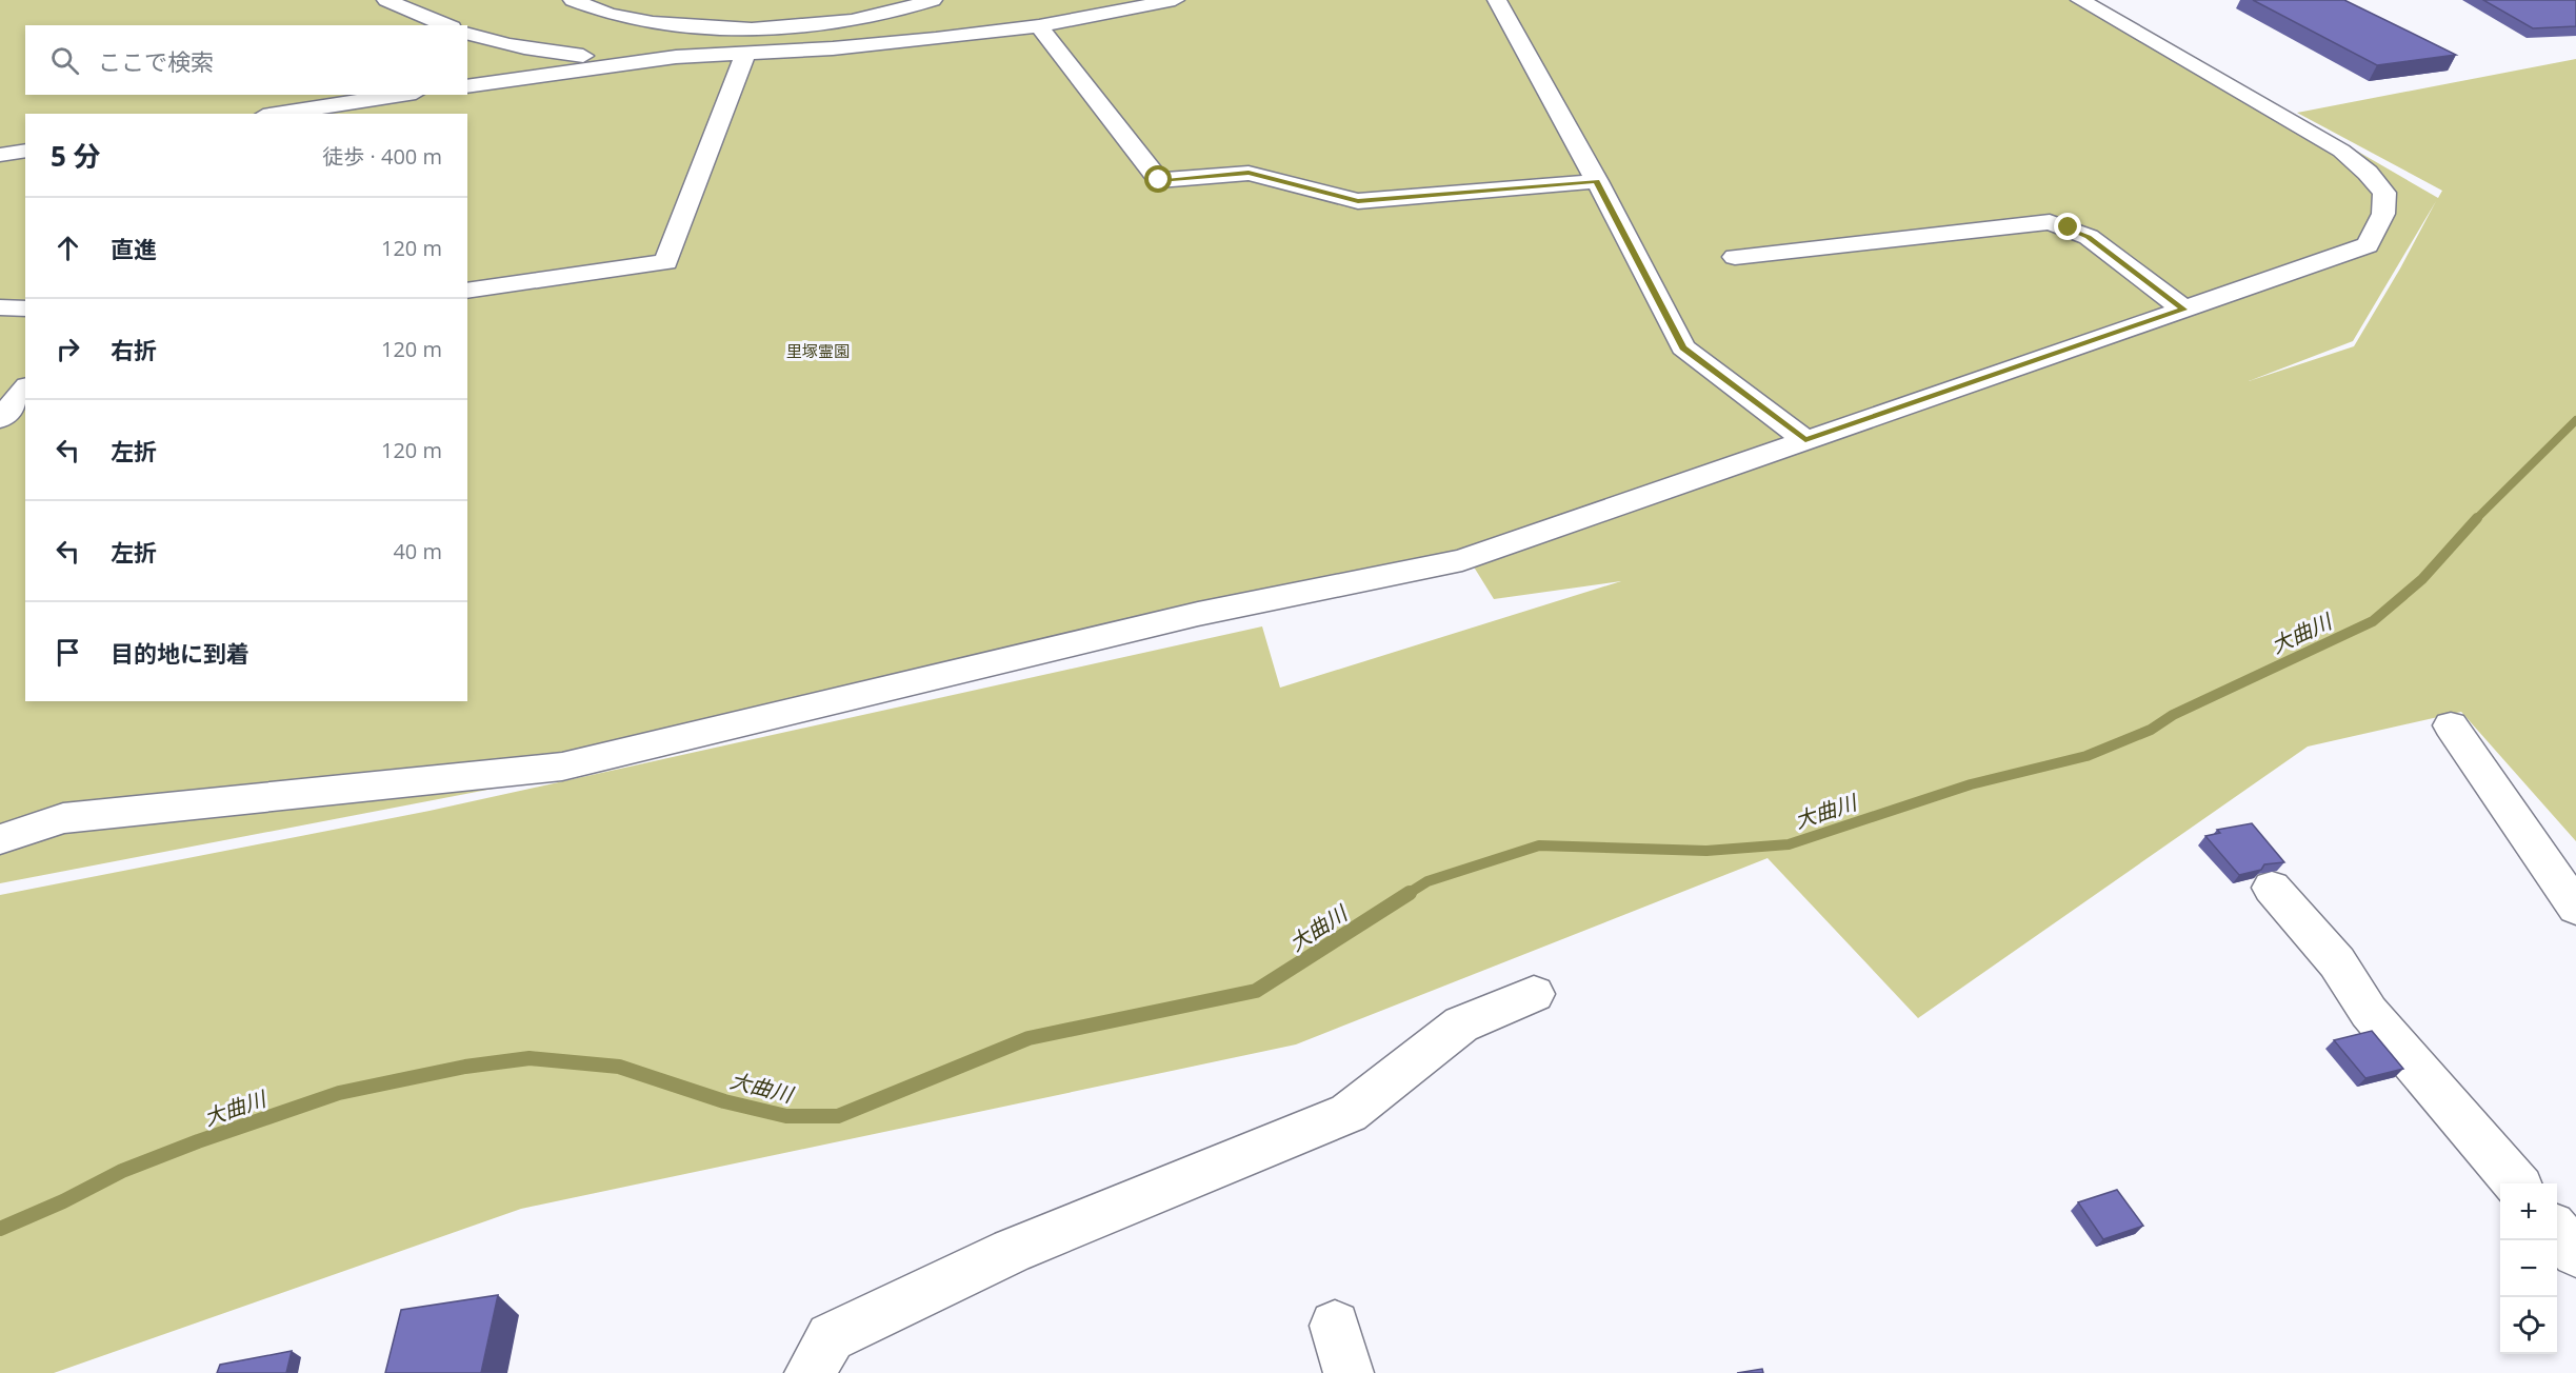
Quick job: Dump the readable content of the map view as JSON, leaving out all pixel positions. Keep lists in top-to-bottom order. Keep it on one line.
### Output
{"water":["大曲川"],"parks":["里塚霊園"],"page":{"search":"ここで検索","heading":["5 分","徒歩 · 400 m"],"list":[["直進","120 m"],["右折","120 m"],["左折","120 m"],["左折","40 m"],"目的地に到着"],"map_buttons":["+","−"]}}
